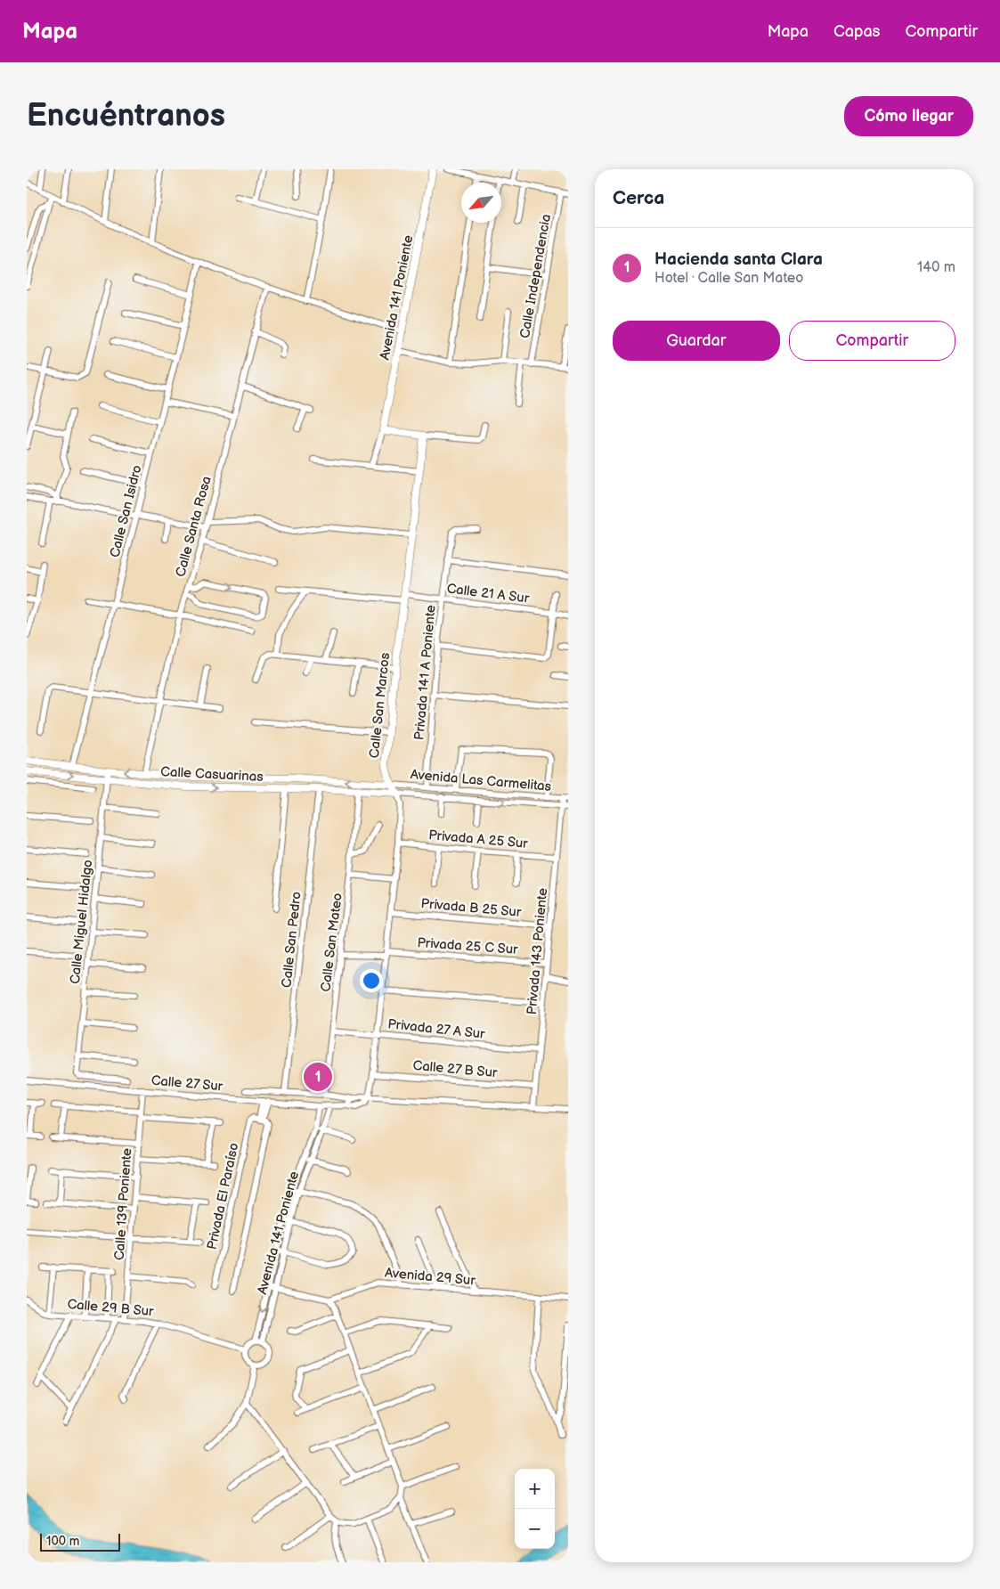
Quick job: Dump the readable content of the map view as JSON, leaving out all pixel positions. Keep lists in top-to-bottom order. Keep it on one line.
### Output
{"streets":{"main road":["Avenida 141 Poniente","Calle San Marcos","Calle Casuarinas"],"street":["Calle Independencia","Calle San Isidro","Calle Santa Rosa","Calle 21 A Sur","Privada 141 A Poniente","Avenida Las Carmelitas","Privada A 25 Sur","Privada B 25 Sur","Calle Miguel Hidalgo","Calle San Pedro","Calle San Mateo","Privada 25 C Sur","Privada 143 Poniente","Privada 27 A Sur","Calle 27 B Sur","Calle 27 Sur","Privada El Paraíso","Calle 139 Poniente","Avenida 29 Sur","Calle 29 B Sur"]},"crossings":[["Avenida 141 Poniente","Calle 27 Sur"],["Avenida 141 Poniente","Calle 29 B Sur"],["Calle San Isidro","Calle Casuarinas"],["Calle Santa Rosa","Calle Casuarinas"],["Calle 21 A Sur","Privada 141 A Poniente"],["Calle 21 A Sur","Calle San Marcos"],["Privada 141 A Poniente","Avenida Las Carmelitas"],["Calle San Marcos","Calle Casuarinas"],["Calle San Marcos","Avenida Las Carmelitas"],["Calle San Marcos","Privada A 25 Sur"],["Calle San Marcos","Privada B 25 Sur"],["Calle San Marcos","Privada 25 C Sur"],["Calle San Marcos","Privada 27 A Sur"],["Calle San Marcos","Calle 27 B Sur"],["Calle San Marcos","Calle 27 Sur"],["Calle Casuarinas","Avenida Las Carmelitas"],["Calle Casuarinas","Calle Miguel Hidalgo"],["Calle Casuarinas","Calle San Pedro"],["Calle Casuarinas","Calle San Mateo"],["Avenida Las Carmelitas","Privada 143 Poniente"],["Privada A 25 Sur","Privada 143 Poniente"],["Privada B 25 Sur","Privada 143 Poniente"],["Calle San Mateo","Privada 25 C Sur"],["Calle San Mateo","Privada 27 A Sur"],["Privada 25 C Sur","Privada 143 Poniente"],["Privada 143 Poniente","Privada 27 A Sur"],["Privada 143 Poniente","Calle 27 B Sur"],["Privada 143 Poniente","Calle 27 Sur"],["Calle 27 Sur","Privada El Paraíso"],["Calle 27 Sur","Calle 139 Poniente"],["Calle 139 Poniente","Calle 29 B Sur"]],"scale_bar":"100 m","north":"bottom left","page":{"header":"Mapa","nav":["Mapa","Capas","Compartir"],"buttons":["Cómo llegar",["Guardar","Compartir"]],"title":"Encuéntranos","heading":"Cerca","list":[{"mark":"1","name":"Hacienda santa Clara","note":"Hotel · Calle San Mateo","value":"140 m"}],"pins":"1","map_buttons":["+","−"],"scale":"100 m"}}
